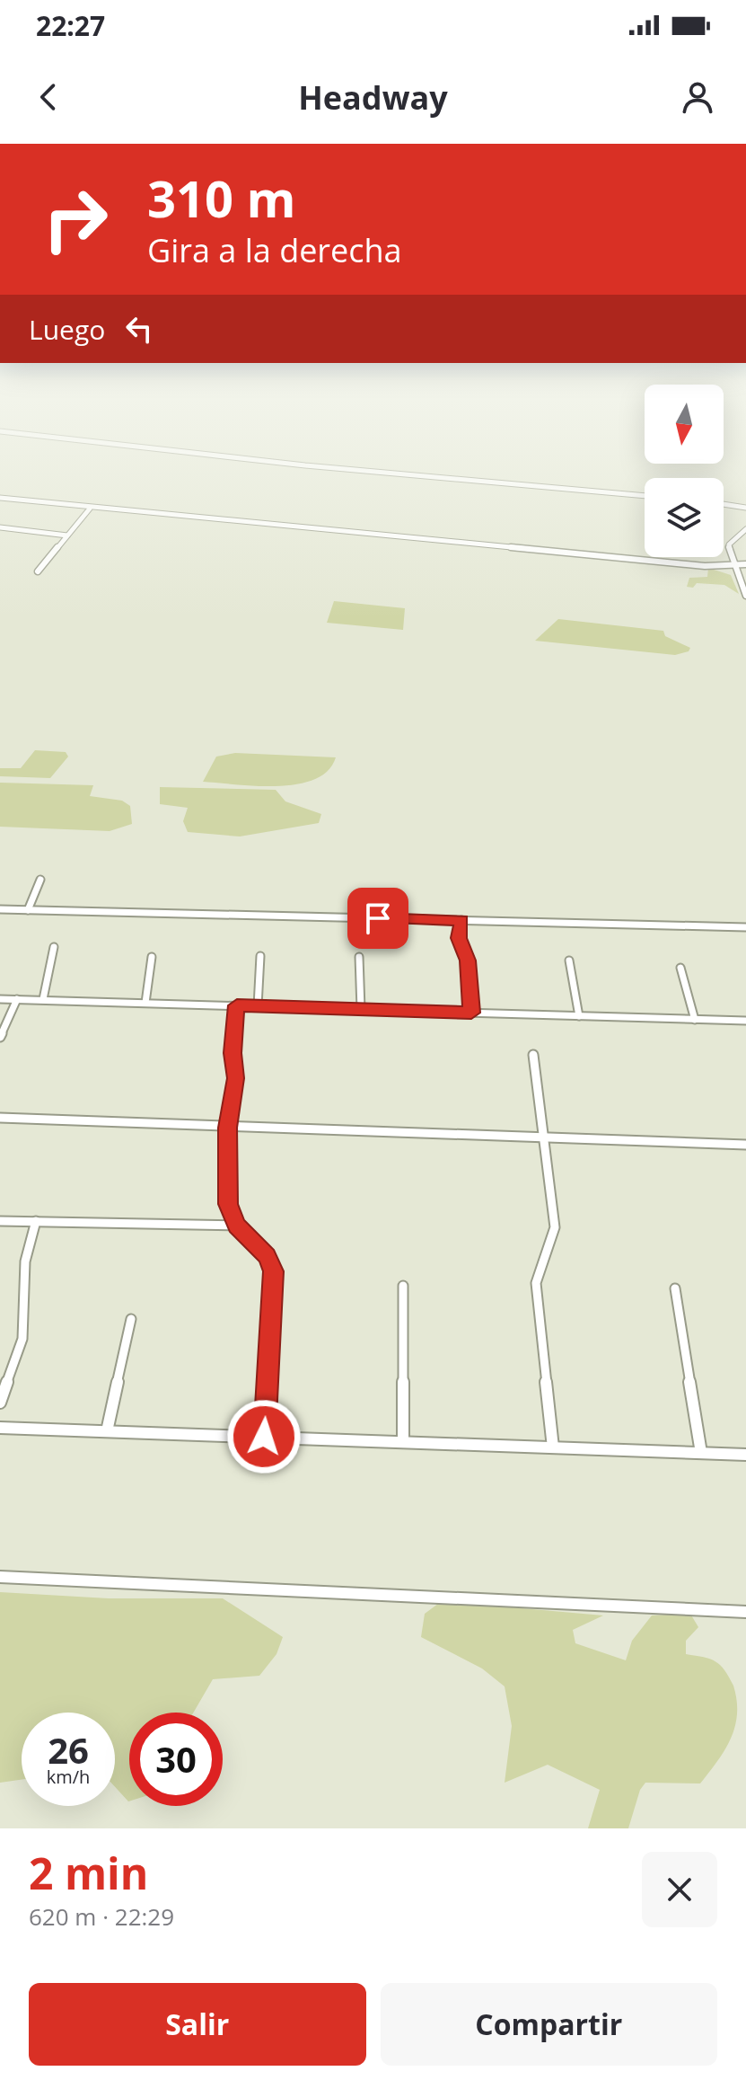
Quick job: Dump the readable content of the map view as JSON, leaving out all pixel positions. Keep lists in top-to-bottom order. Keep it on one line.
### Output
{"north":"bottom","page":{"status":"22:27","header":"Headway","turn":["310 m","Gira a la derecha"],"then":"Luego","speed":"26 km/h","limit":"30","heading":["2 min","620 m · 22:29"],"buttons":["Salir","Compartir"]}}
